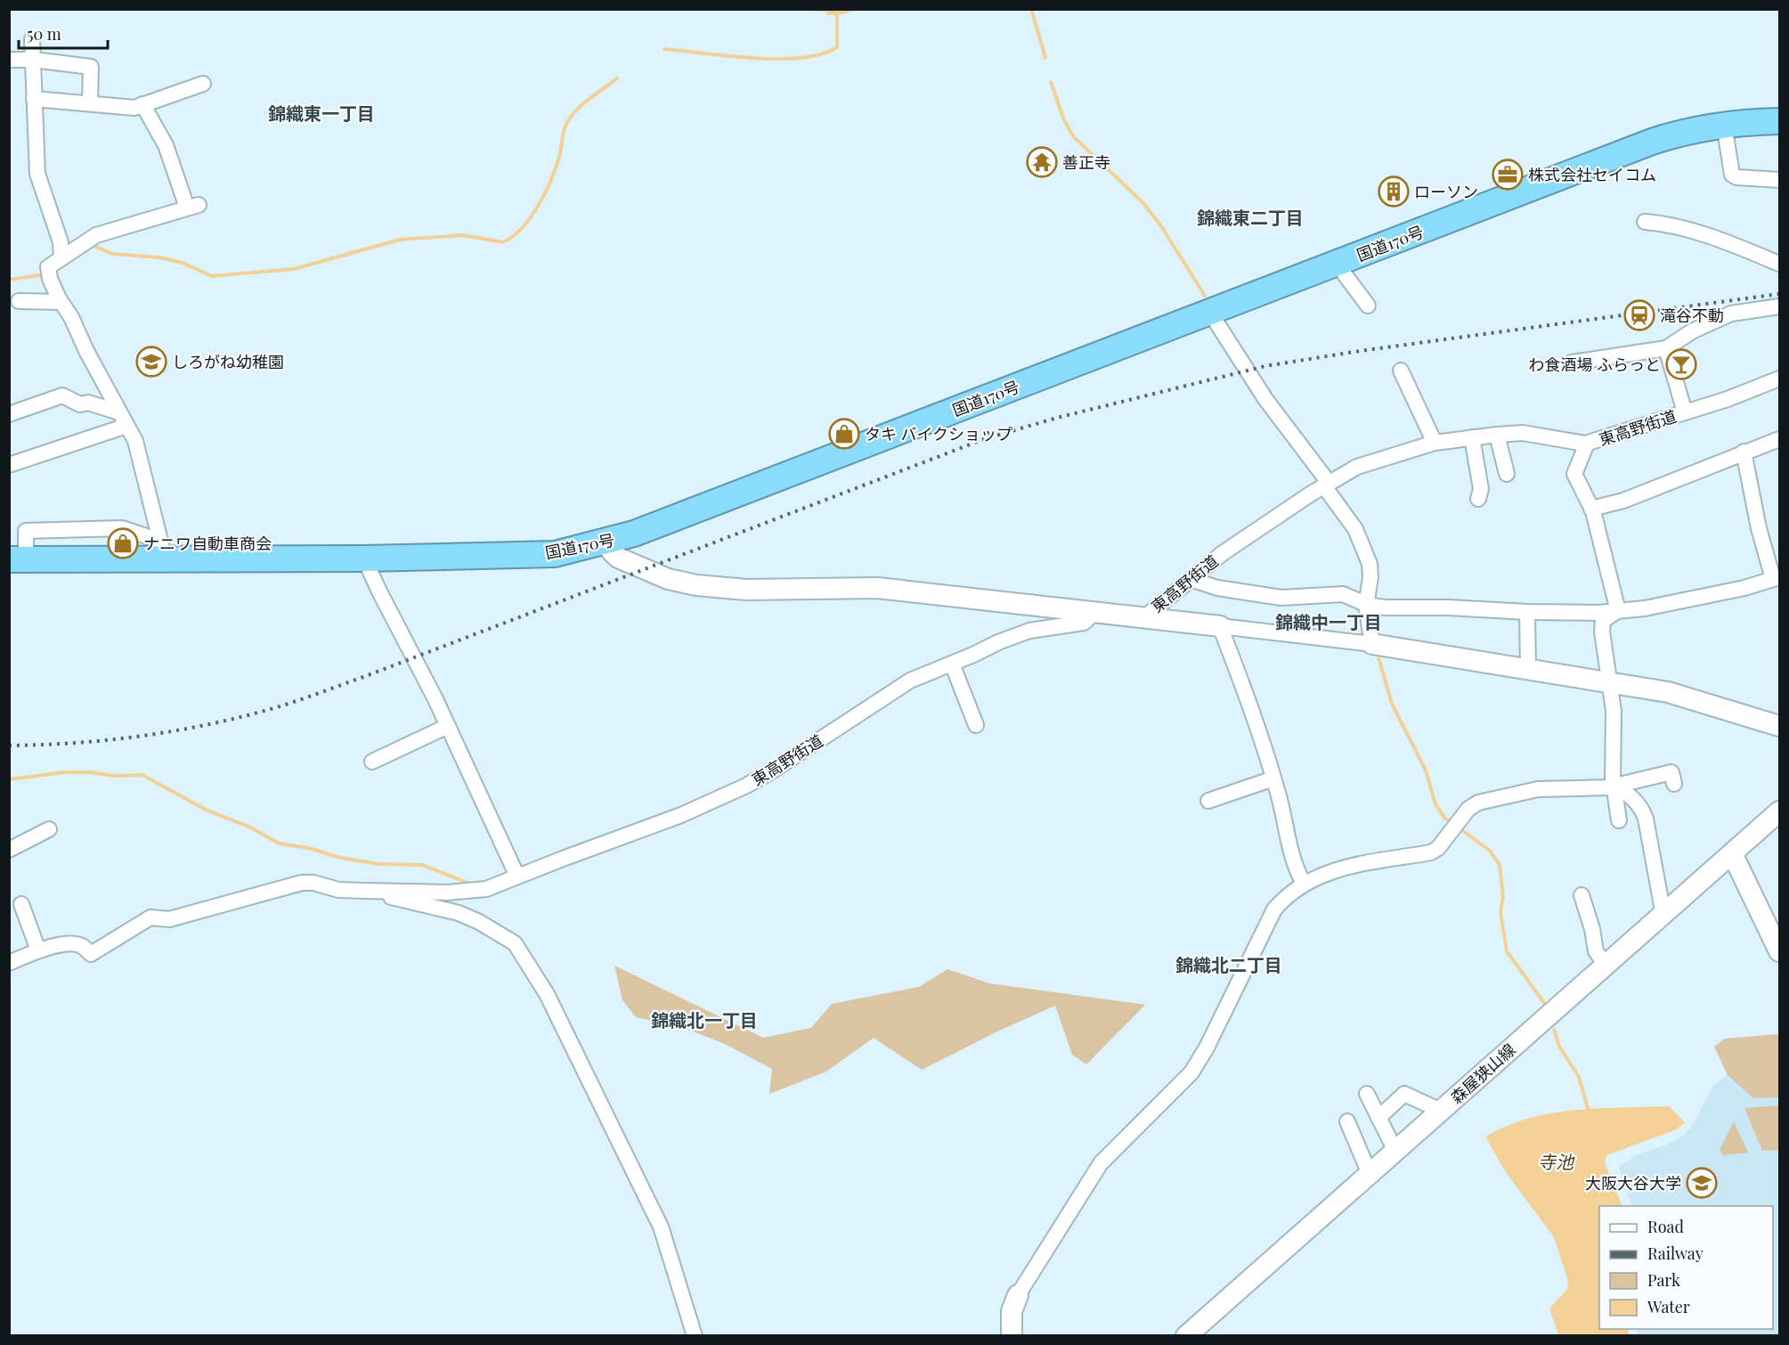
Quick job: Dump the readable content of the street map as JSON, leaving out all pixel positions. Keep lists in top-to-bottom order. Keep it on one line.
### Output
{"streets":{"highway":["国道170号"],"street":["東高野街道","森屋狭山線"]},"districts":["錦織東一丁目","錦織東二丁目","錦織中一丁目","錦織北二丁目","錦織北一丁目"],"water":["寺池"],"places":{"temple":["善正寺"],"office":["株式会社セイコム"],"building":["ローソン"],"station":["滝谷不動"],"school or university":["しろがね幼稚園","大阪大谷大学"],"bar":["わ食酒場 ふらっと"],"shop":["タキ バイクショップ","ナニワ自動車商会"]},"legend":["Road","Railway","Park","Water"],"scale_bar":"50 m"}
